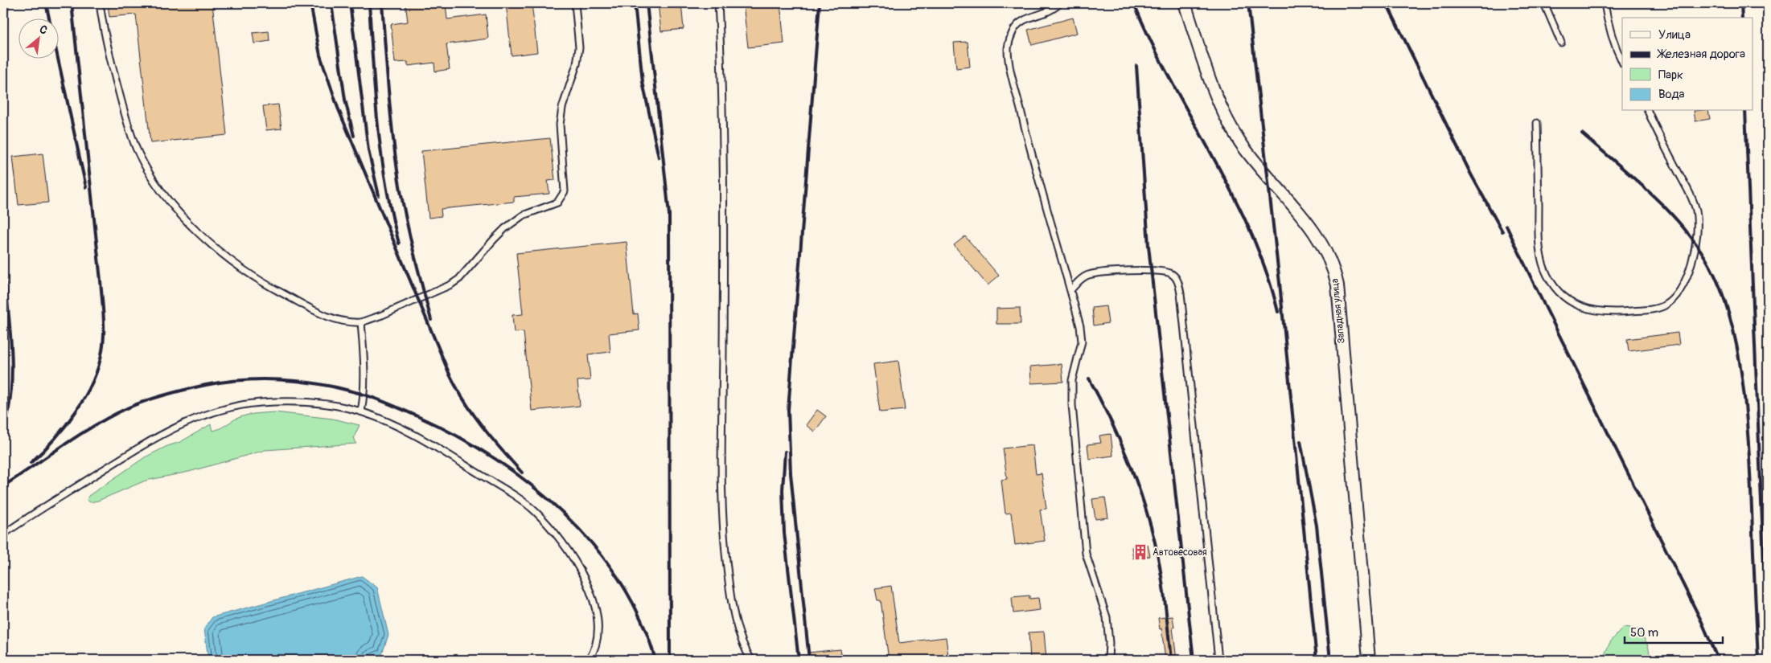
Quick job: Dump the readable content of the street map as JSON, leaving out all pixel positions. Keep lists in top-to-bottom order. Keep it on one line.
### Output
{"streets":{"street":["Западная улица"]},"places":{"building":["Автовесовая"]},"legend":["Улица","Железная дорога","Парк","Вода"],"scale_bar":"50 m","north":"top right"}
